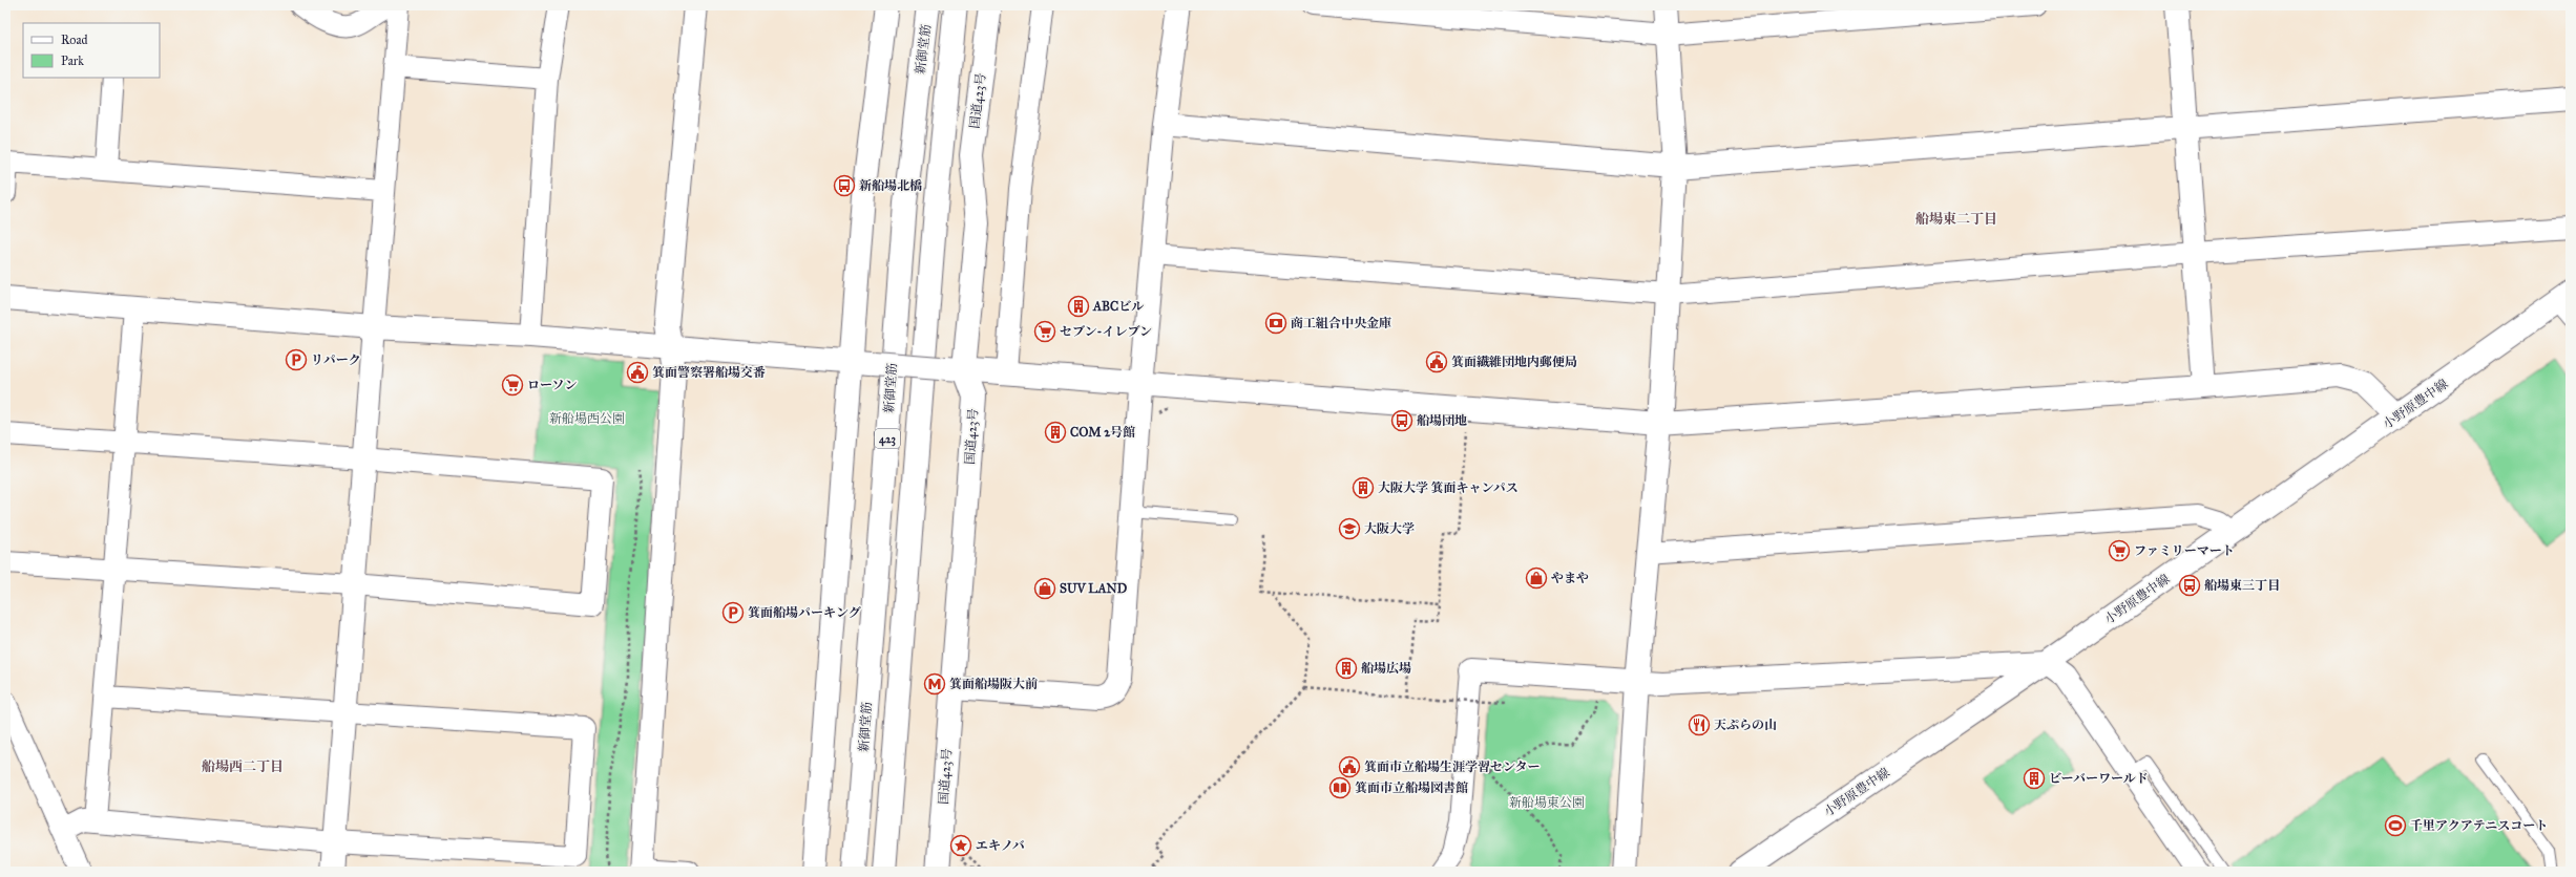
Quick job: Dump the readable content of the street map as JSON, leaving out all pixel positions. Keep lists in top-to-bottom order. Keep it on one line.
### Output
{"streets":{"main road":["新御堂筋","国道423号","小野原豊中線","423"]},"districts":["船場東二丁目","船場西二丁目"],"parks":["新船場西公園","新船場東公園"],"places":{"bus stop":["新船場北橋","船場団地","船場東三丁目"],"building":["ABCビル","COM 2号館","大阪大学 箕面キャンパス","船場広場","ビーバーワールド"],"bank":["商工組合中央金庫"],"supermarket":["セブン-イレブン","ローソン","ファミリーマート"],"parking":["リパーク","箕面船場パーキング"],"public building":["箕面繊維団地内郵便局","箕面警察署船場交番","箕面市立船場生涯学習センター"],"school or university":["大阪大学"],"shop":["やまや","SUV LAND"],"metro station":["箕面船場阪大前"],"restaurant":["天ぷらの山"],"library":["箕面市立船場図書館"],"sports":["千里アクアテニスコート"],"place":["エキノバ"]},"legend":["Road","Park"]}
